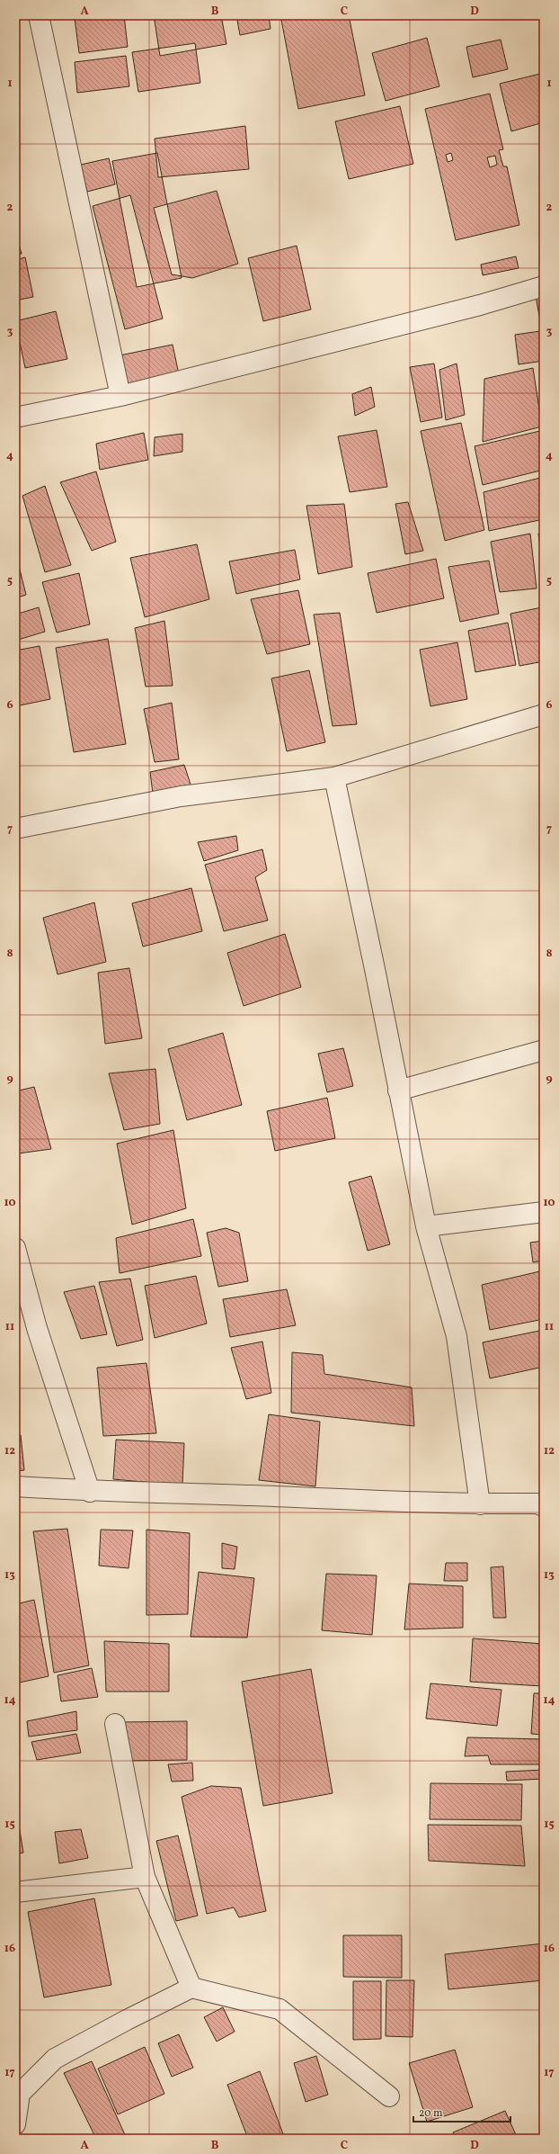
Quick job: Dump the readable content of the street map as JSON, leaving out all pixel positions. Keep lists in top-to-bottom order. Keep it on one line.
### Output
{"scale_bar":"20 m","grid":{"columns":["A","B","C","D"],"rows":["1","2","3","4","5","6","7","8","9","10","11","12","13","14","15","16","17"]}}
